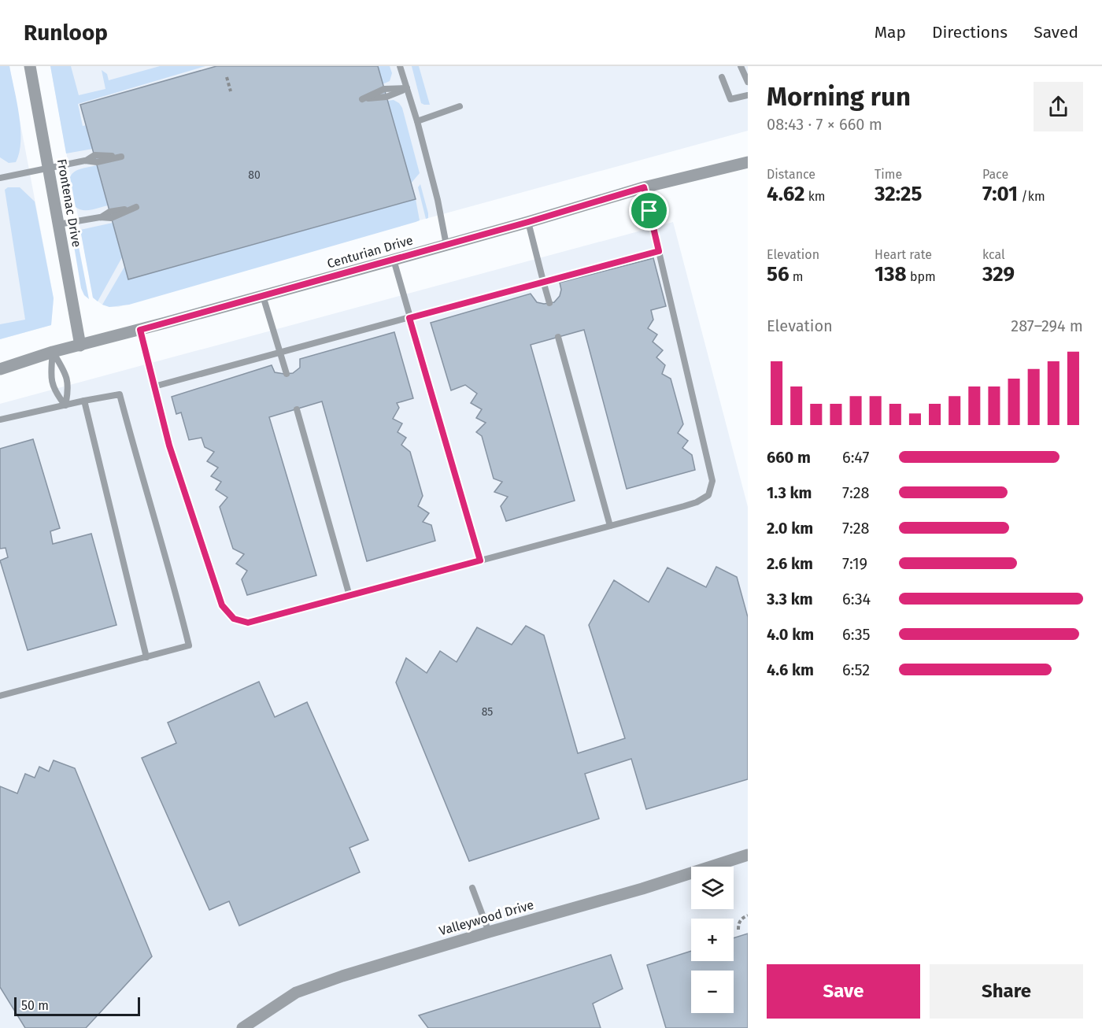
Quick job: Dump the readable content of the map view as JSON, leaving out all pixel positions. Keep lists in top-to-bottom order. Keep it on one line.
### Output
{"streets":{"street":["Frontenac Drive","Centurian Drive","Valleywood Drive"]},"crossings":[["Frontenac Drive","Centurian Drive"]],"house_numbers":["80","85"],"scale_bar":"50 m","page":{"header":"Runloop","nav":["Map","Directions","Saved"],"heading":["Morning run","08:43 · 7 × 660 m"],"stats":[["Distance","4.62 km"],["Time","32:25"],["Pace","7:01 /km"],["Elevation","56 m"],["Heart rate","138 bpm"],["kcal","329"]],"chart":["Elevation","287–294 m"],"list":[{"name":"660 m","note":"6:47"},{"name":"1.3 km","note":"7:28"},{"name":"2.0 km","note":"7:28"},{"name":"2.6 km","note":"7:19"},{"name":"3.3 km","note":"6:34"},{"name":"4.0 km","note":"6:35"},{"name":"4.6 km","note":"6:52"}],"map_buttons":["+","−"],"buttons":["Save","Share"],"scale":"50 m"}}
